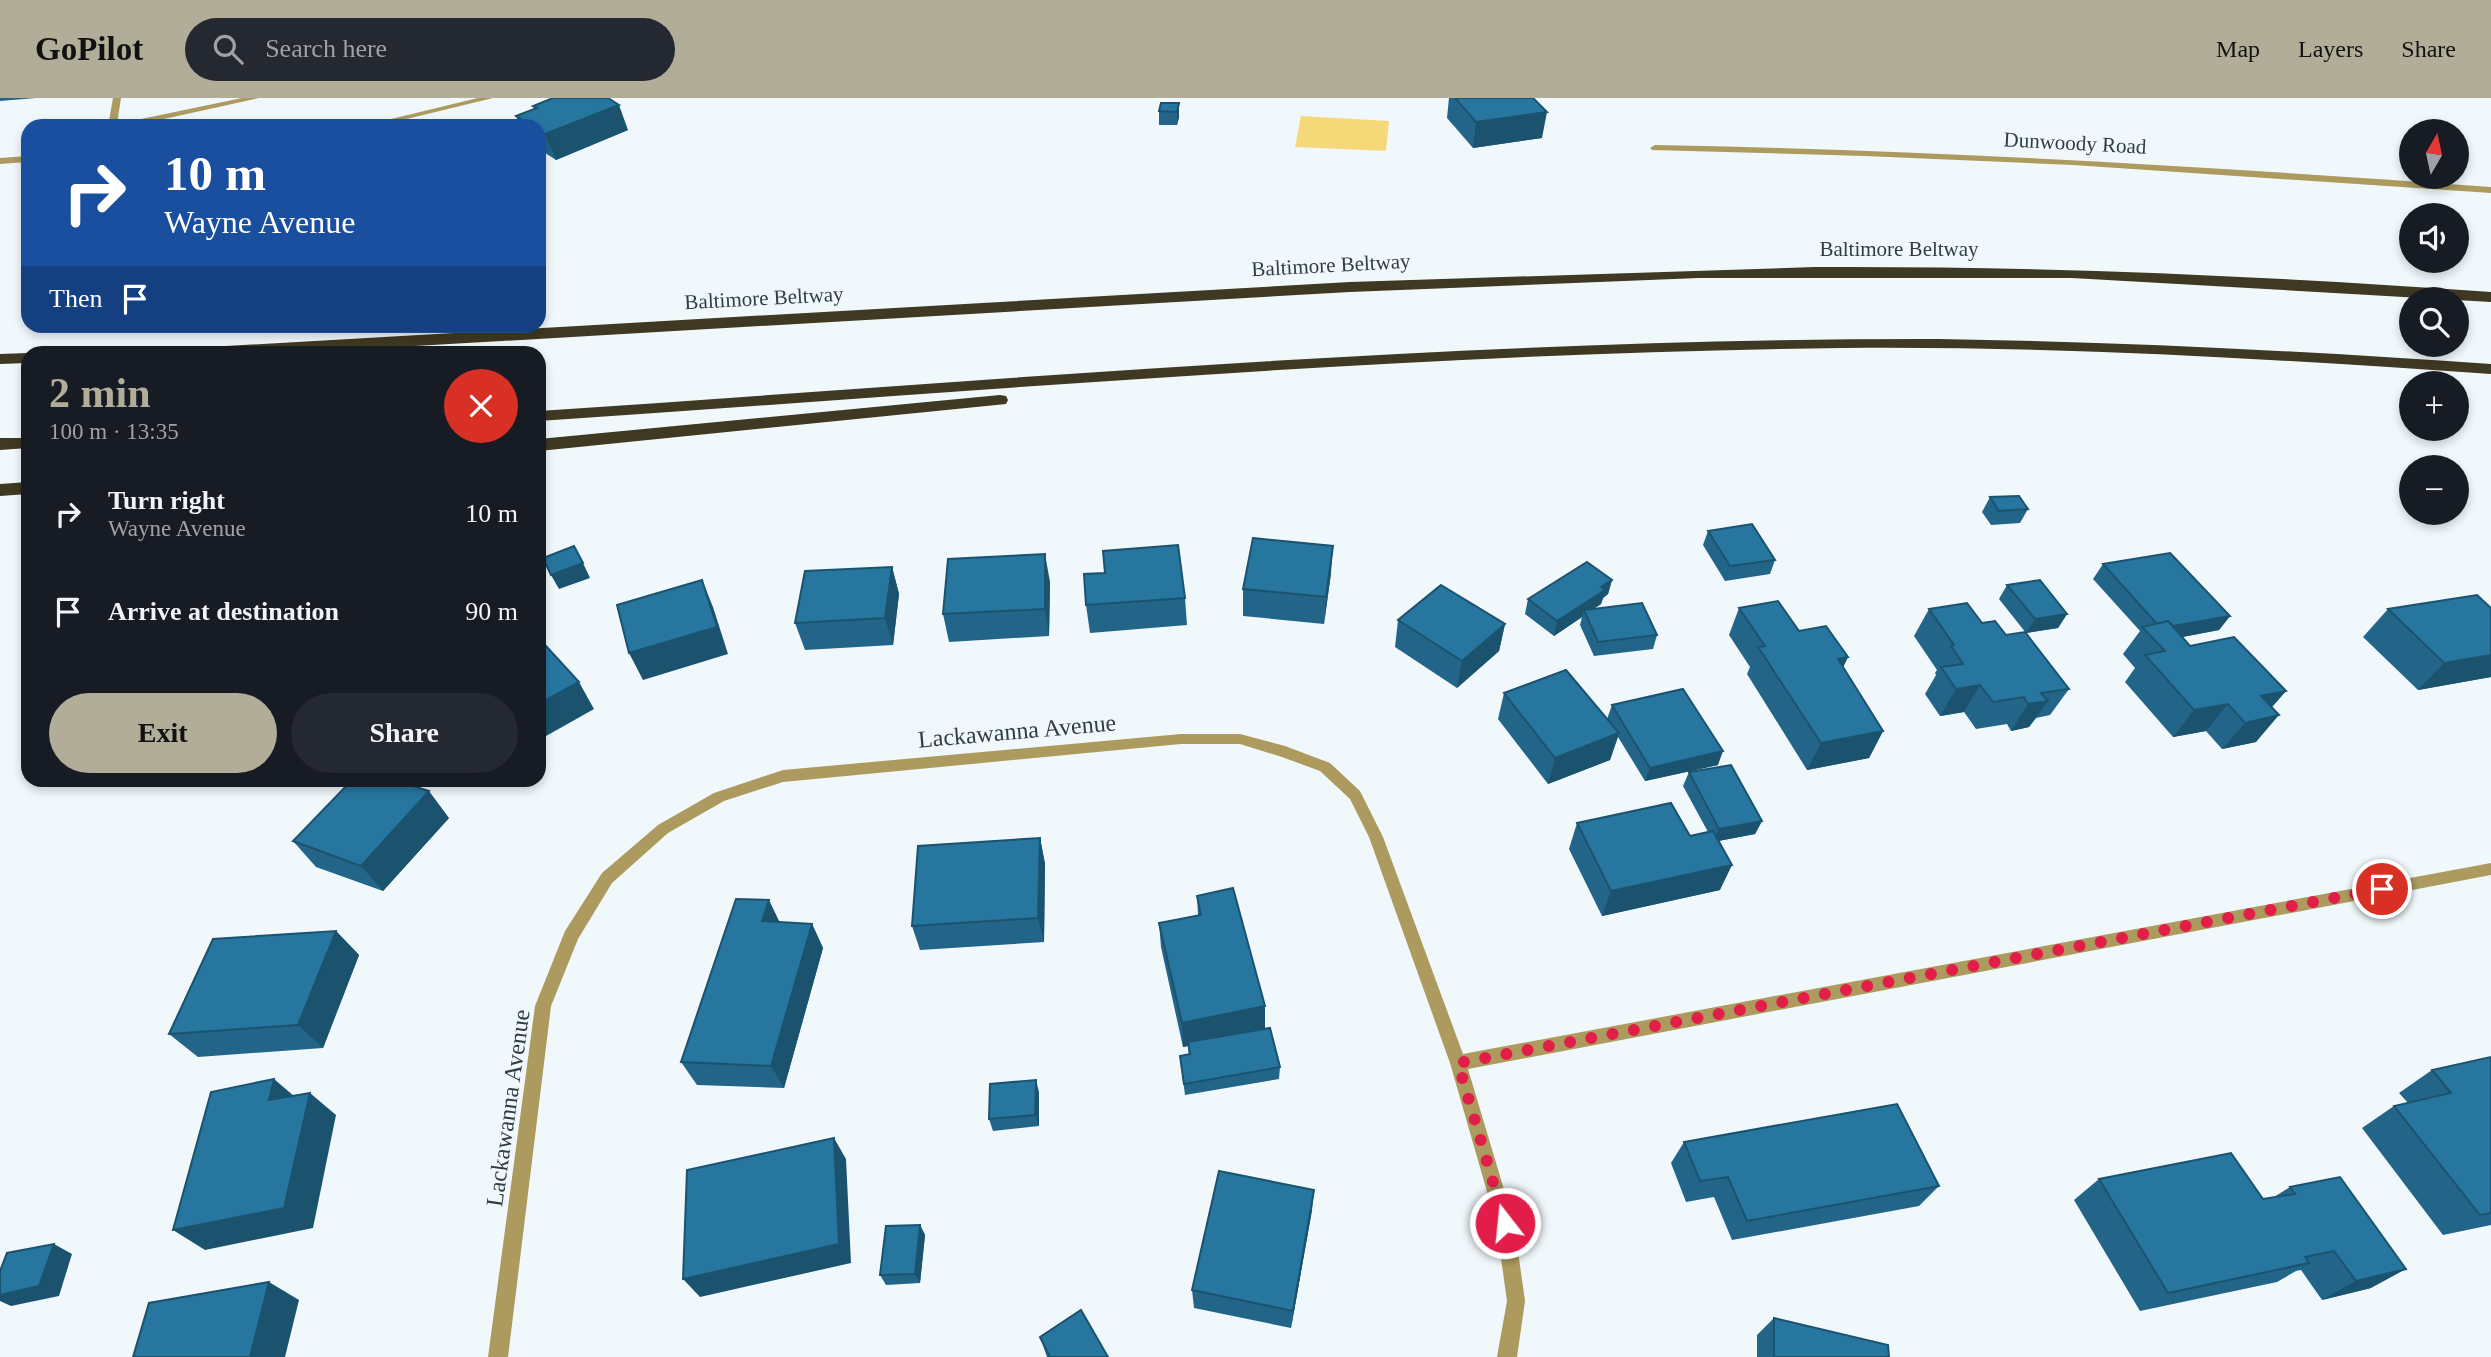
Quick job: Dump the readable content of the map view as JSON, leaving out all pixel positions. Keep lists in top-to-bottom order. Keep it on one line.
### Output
{"streets":{"highway":["Baltimore Beltway"],"street":["Dunwoody Road","Lackawanna Avenue"]},"north":"top","page":{"header":"GoPilot","search":"Search here","nav":["Map","Layers","Share"],"map_buttons":["+","−"],"turn":["10 m","Wayne Avenue"],"then":"Then","heading":["2 min","100 m · 13:35"],"list":[{"name":"Turn right","note":"Wayne Avenue","value":"10 m"},{"name":"Arrive at destination","value":"90 m"}],"buttons":["Exit","Share"]}}
